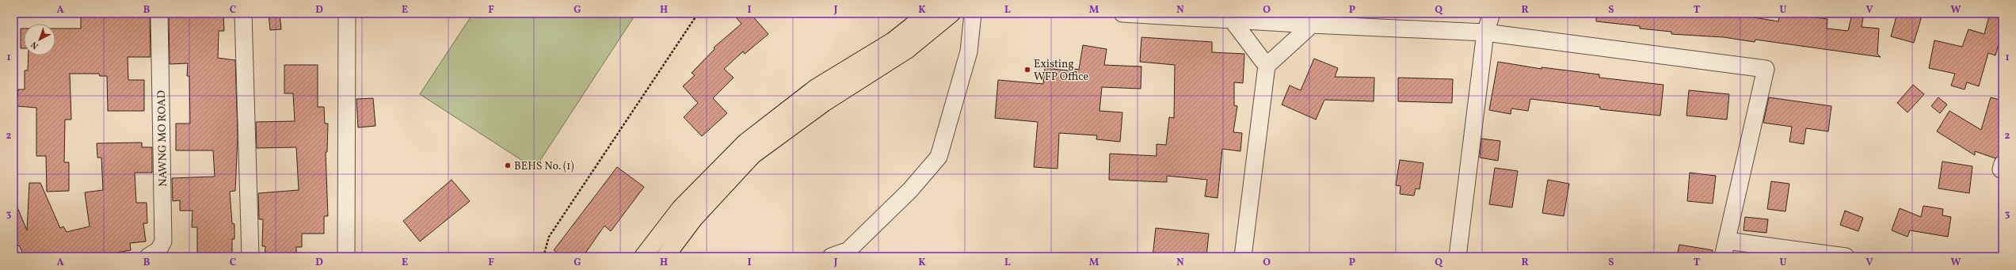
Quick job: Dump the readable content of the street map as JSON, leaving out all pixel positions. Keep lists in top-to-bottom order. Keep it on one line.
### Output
{"streets":{"street":["NAWNG MO ROAD"]},"places":["Existing WFP Office","BEHS No. (1)"],"north":"bottom left","grid":{"columns":["A","B","C","D","E","F","G","H","I","J","K","L","M","N","O","P","Q","R","S","T","U","V","W"],"rows":["1","2","3"]}}
